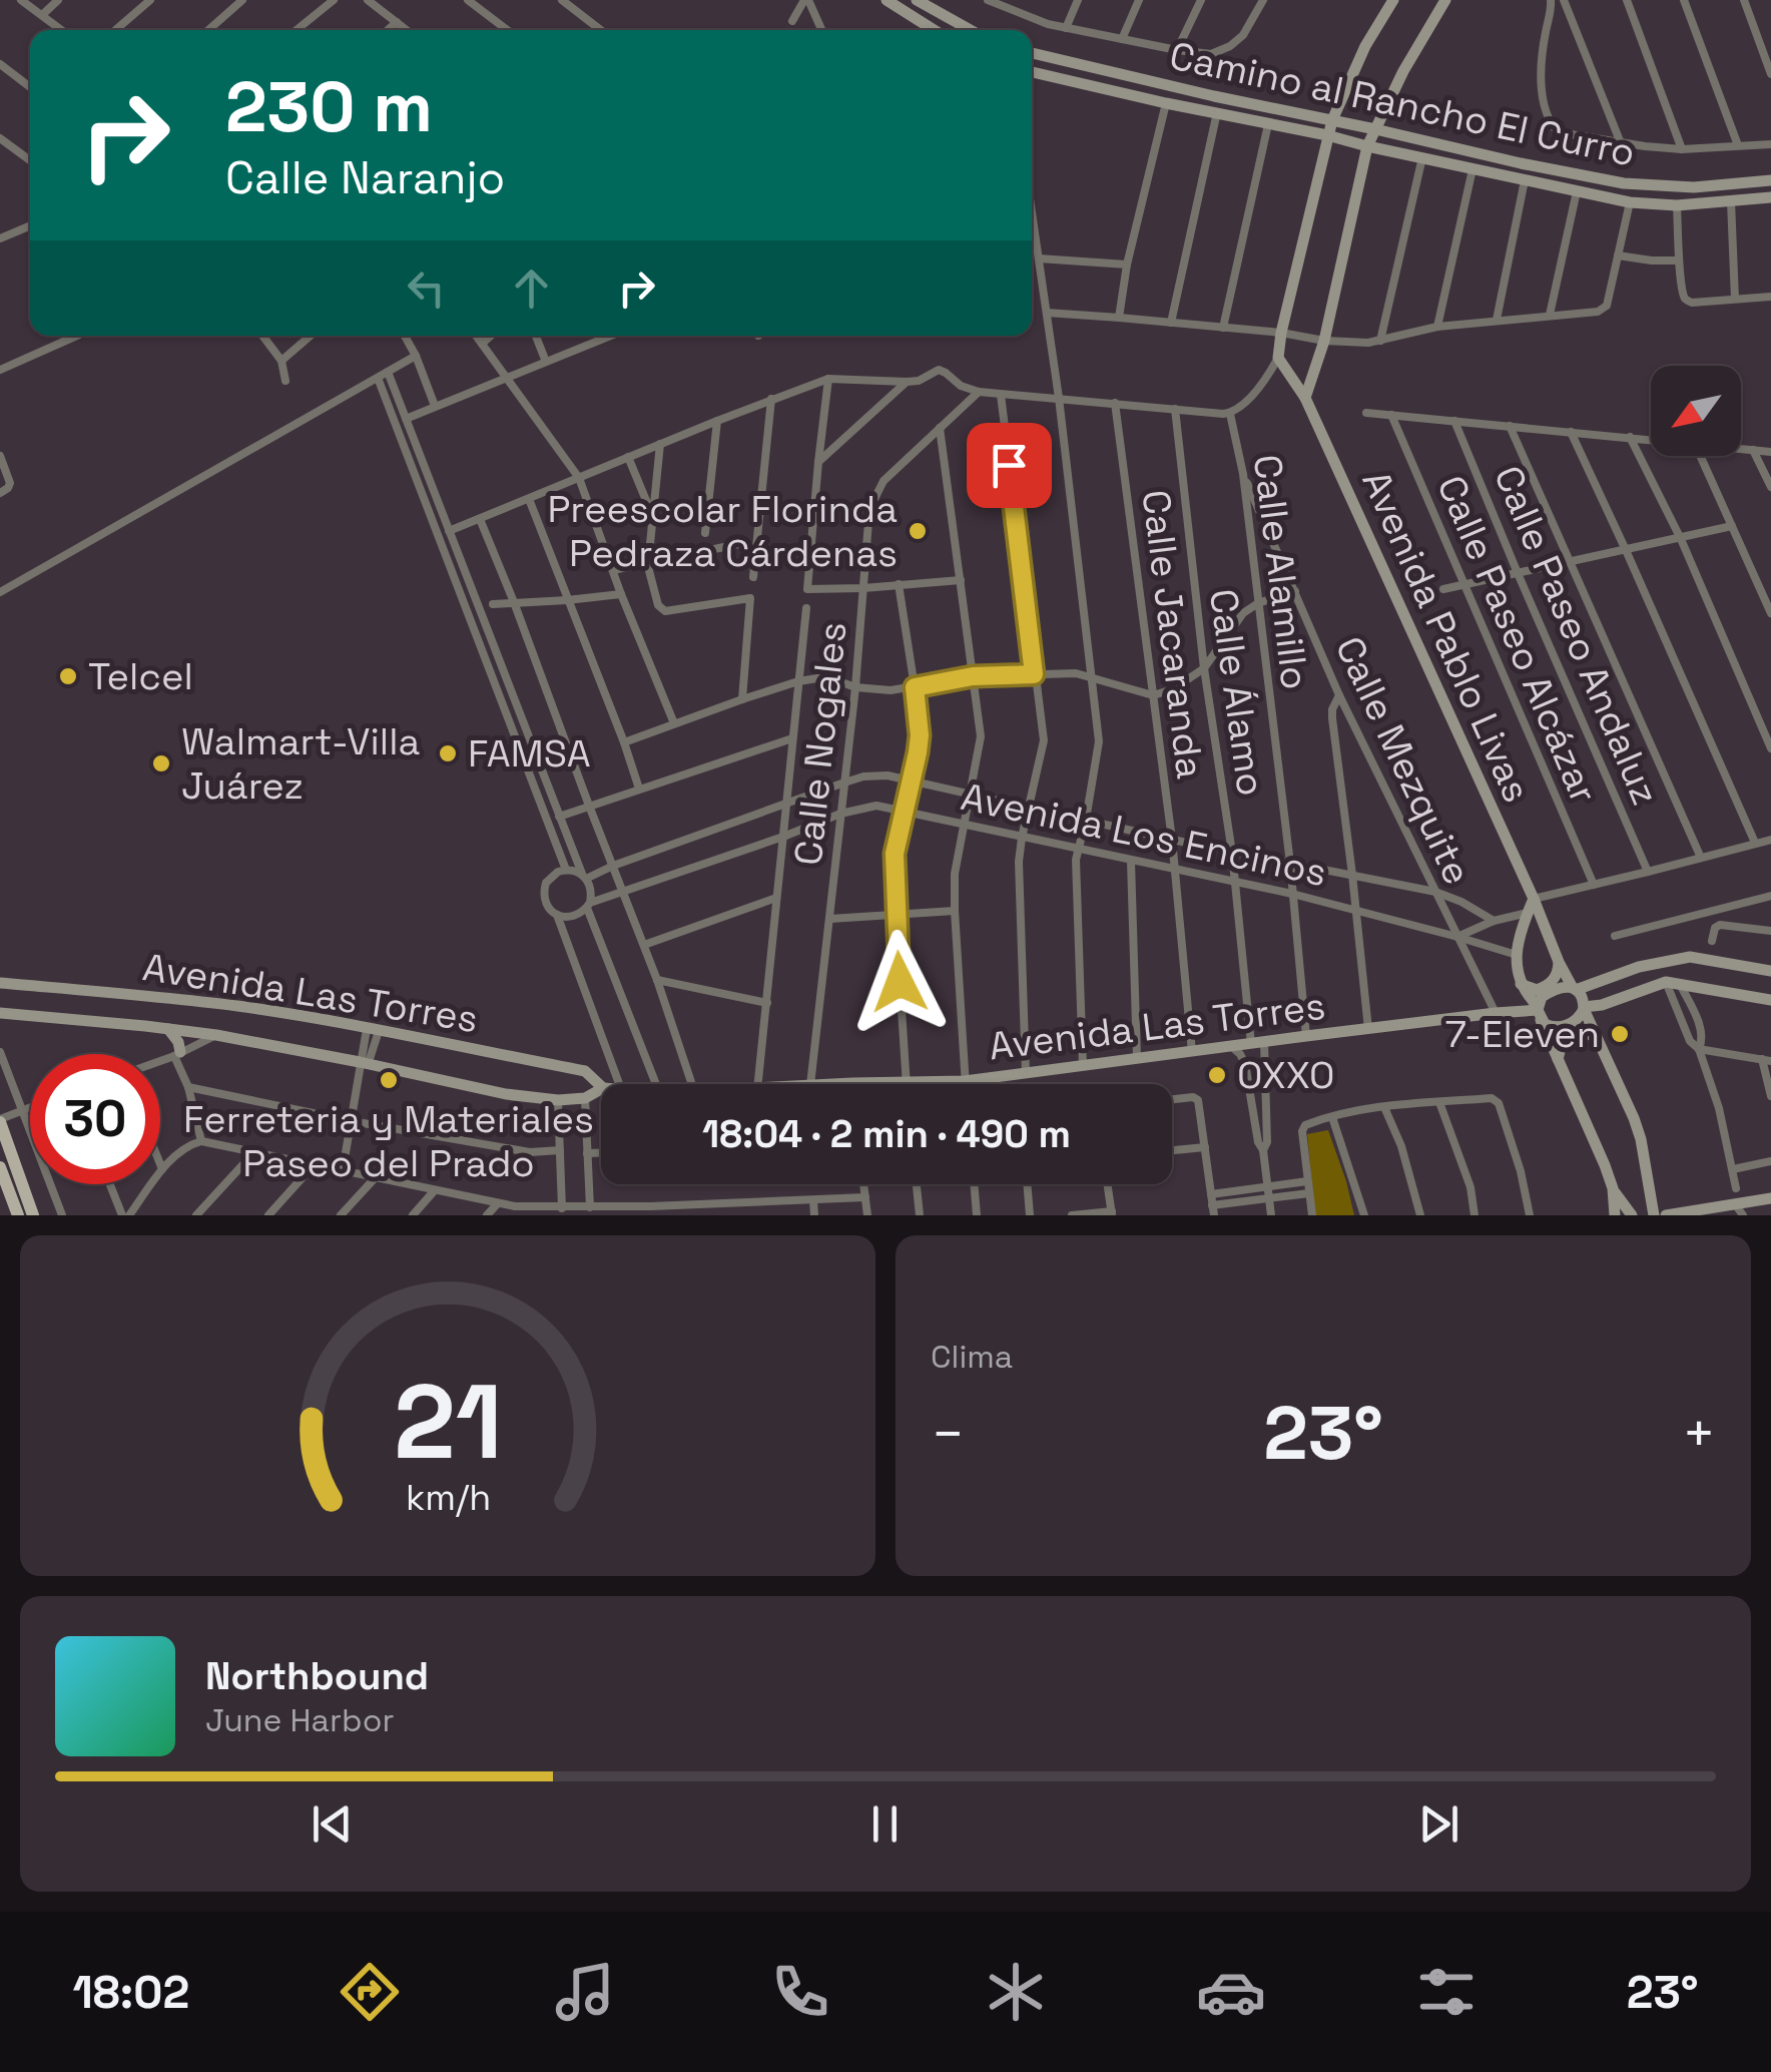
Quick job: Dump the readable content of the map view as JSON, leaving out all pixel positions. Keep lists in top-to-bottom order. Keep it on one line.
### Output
{"streets":{"street":["Camino al Rancho El Curro","Calle Alamillo","Calle Jacaranda","Calle Paseo Andaluz","Avenida Pablo Livas","Calle Paseo Alcázar","Calle Álamo","Calle Nogales","Calle Mezquite","Avenida Los Encinos","Avenida Las Torres"]},"crossings":[["Calle Alamillo","Calle Mezquite"],["Calle Alamillo","Avenida Los Encinos"],["Calle Alamillo","Avenida Las Torres"],["Calle Jacaranda","Avenida Los Encinos"],["Calle Jacaranda","Avenida Las Torres"],["Avenida Pablo Livas","Avenida Las Torres"],["Calle Álamo","Avenida Los Encinos"],["Calle Álamo","Avenida Las Torres"],["Calle Nogales","Avenida Los Encinos"],["Calle Nogales","Avenida Las Torres"],["Calle Mezquite","Avenida Los Encinos"],["Calle Mezquite","Avenida Las Torres"]],"places":["Preescolar Florinda Pedraza Cárdenas","Telcel","FAMSA","Walmart-Villa Juárez","7-Eleven","OXXO","Ferreteria y Materiales Paseo del Prado"],"north":"bottom left","page":{"turn":["230 m","Calle Naranjo"],"limit":"30","trip":"18:04 · 2 min · 490 m","tile":"Clima","heat":["−","23°","+"],"song":["Northbound","June Harbor"],"tabs":["18:02","23°"],"gauge":["21","km/h"]}}
